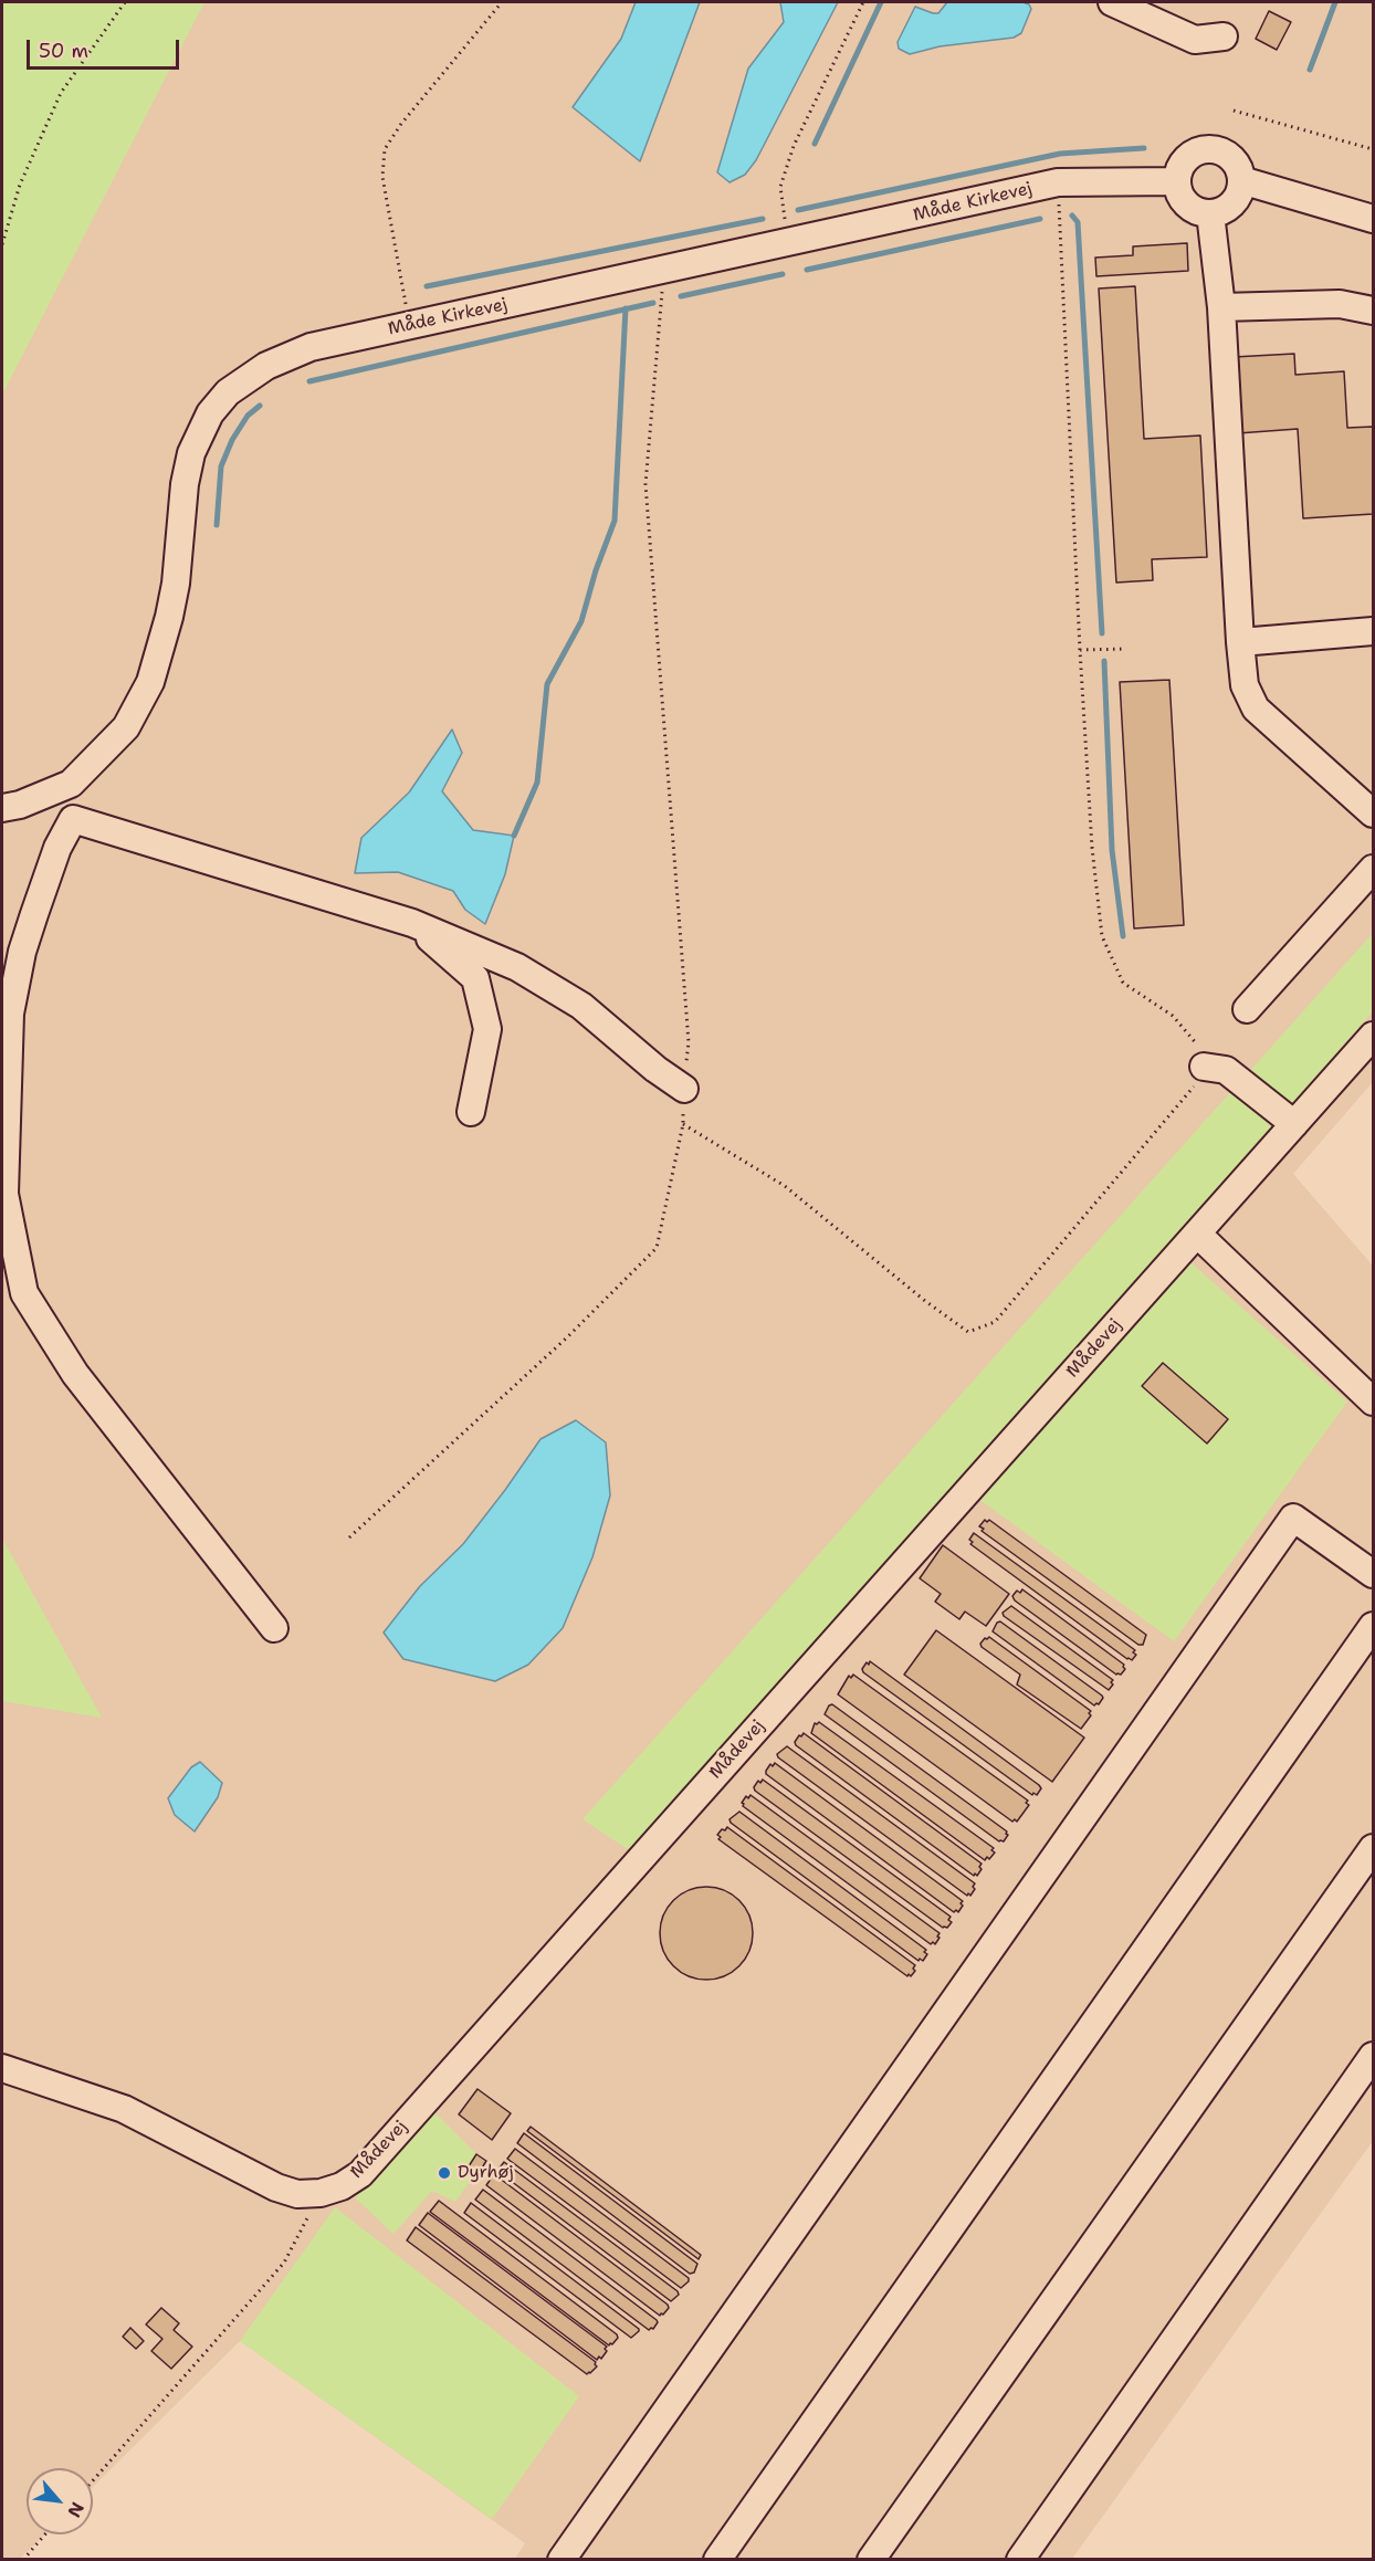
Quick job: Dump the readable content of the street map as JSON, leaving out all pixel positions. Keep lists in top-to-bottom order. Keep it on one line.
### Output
{"streets":{"street":["Måde Kirkevej","Mådevej"]},"places":["Dyrhøj"],"scale_bar":"50 m","north":"bottom right"}
